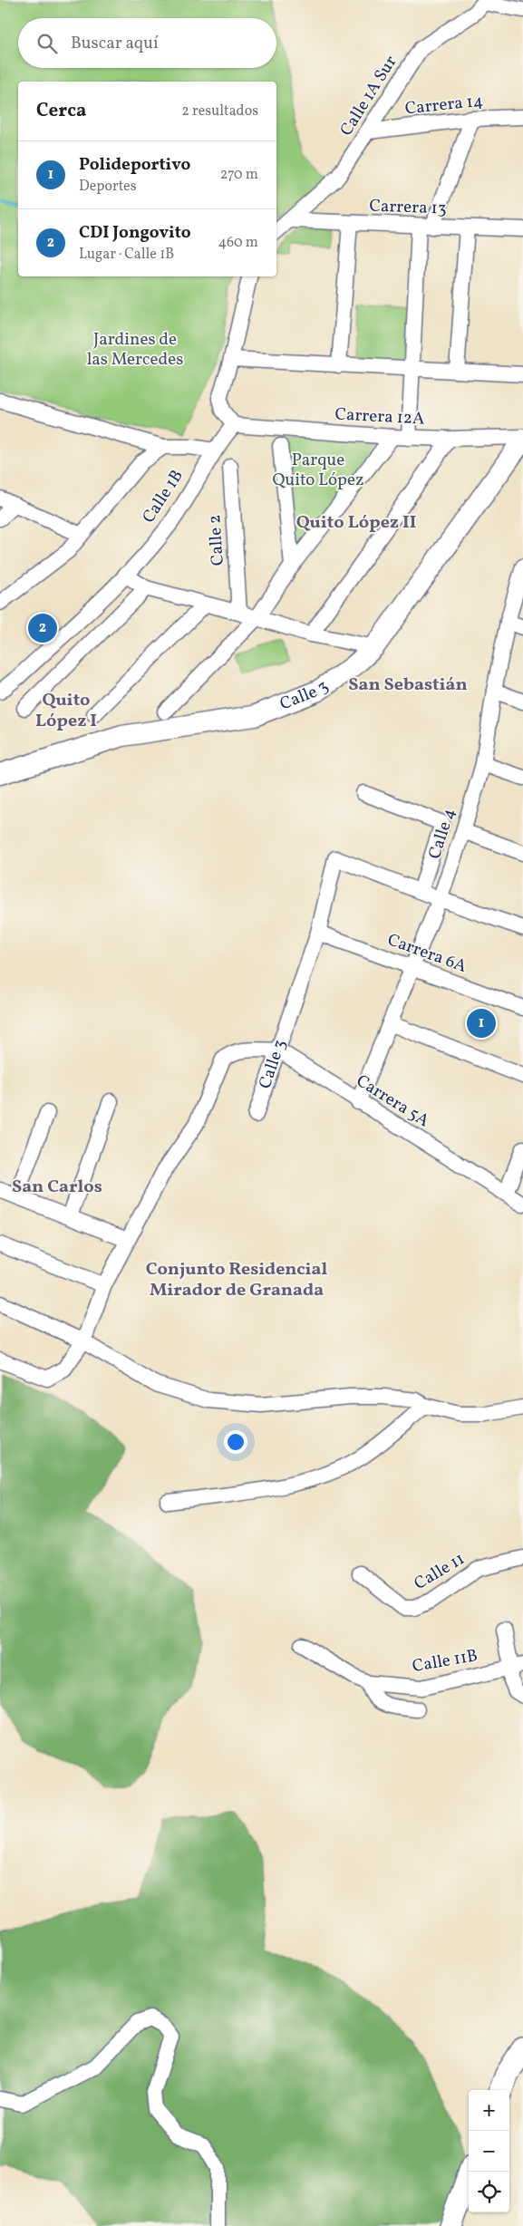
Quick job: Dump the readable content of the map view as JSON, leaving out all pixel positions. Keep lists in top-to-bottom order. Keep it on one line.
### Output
{"streets":{"street":["Calle 1A Sur","Carrera 14","Carrera 13","Carrera 12A","Calle 1B","Calle 2","Calle 3","Calle 4","Carrera 6A","Carrera 5A","Calle 11","Calle 11B"]},"crossings":[["Calle 1A Sur","Carrera 14"],["Calle 1A Sur","Carrera 13"],["Carrera 12A","Calle 1B"],["Carrera 12A","Calle 3"],["Calle 3","Carrera 6A"],["Calle 3","Carrera 5A"],["Calle 4","Carrera 6A"],["Calle 4","Carrera 5A"]],"districts":["Quito López II","San Sebastián","Quito López I","San Carlos","Conjunto Residencial Mirador de Granada"],"parks":["Jardines de las Mercedes","Parque Quito López"],"page":{"search":"Buscar aquí","heading":["Cerca","2 resultados"],"list":[{"mark":"1","name":"Polideportivo","note":"Deportes","value":"270 m"},{"mark":"2","name":"CDI Jongovito","note":"Lugar · Calle 1B","value":"460 m"}],"pins":["2","1"],"map_buttons":["+","−"]}}
